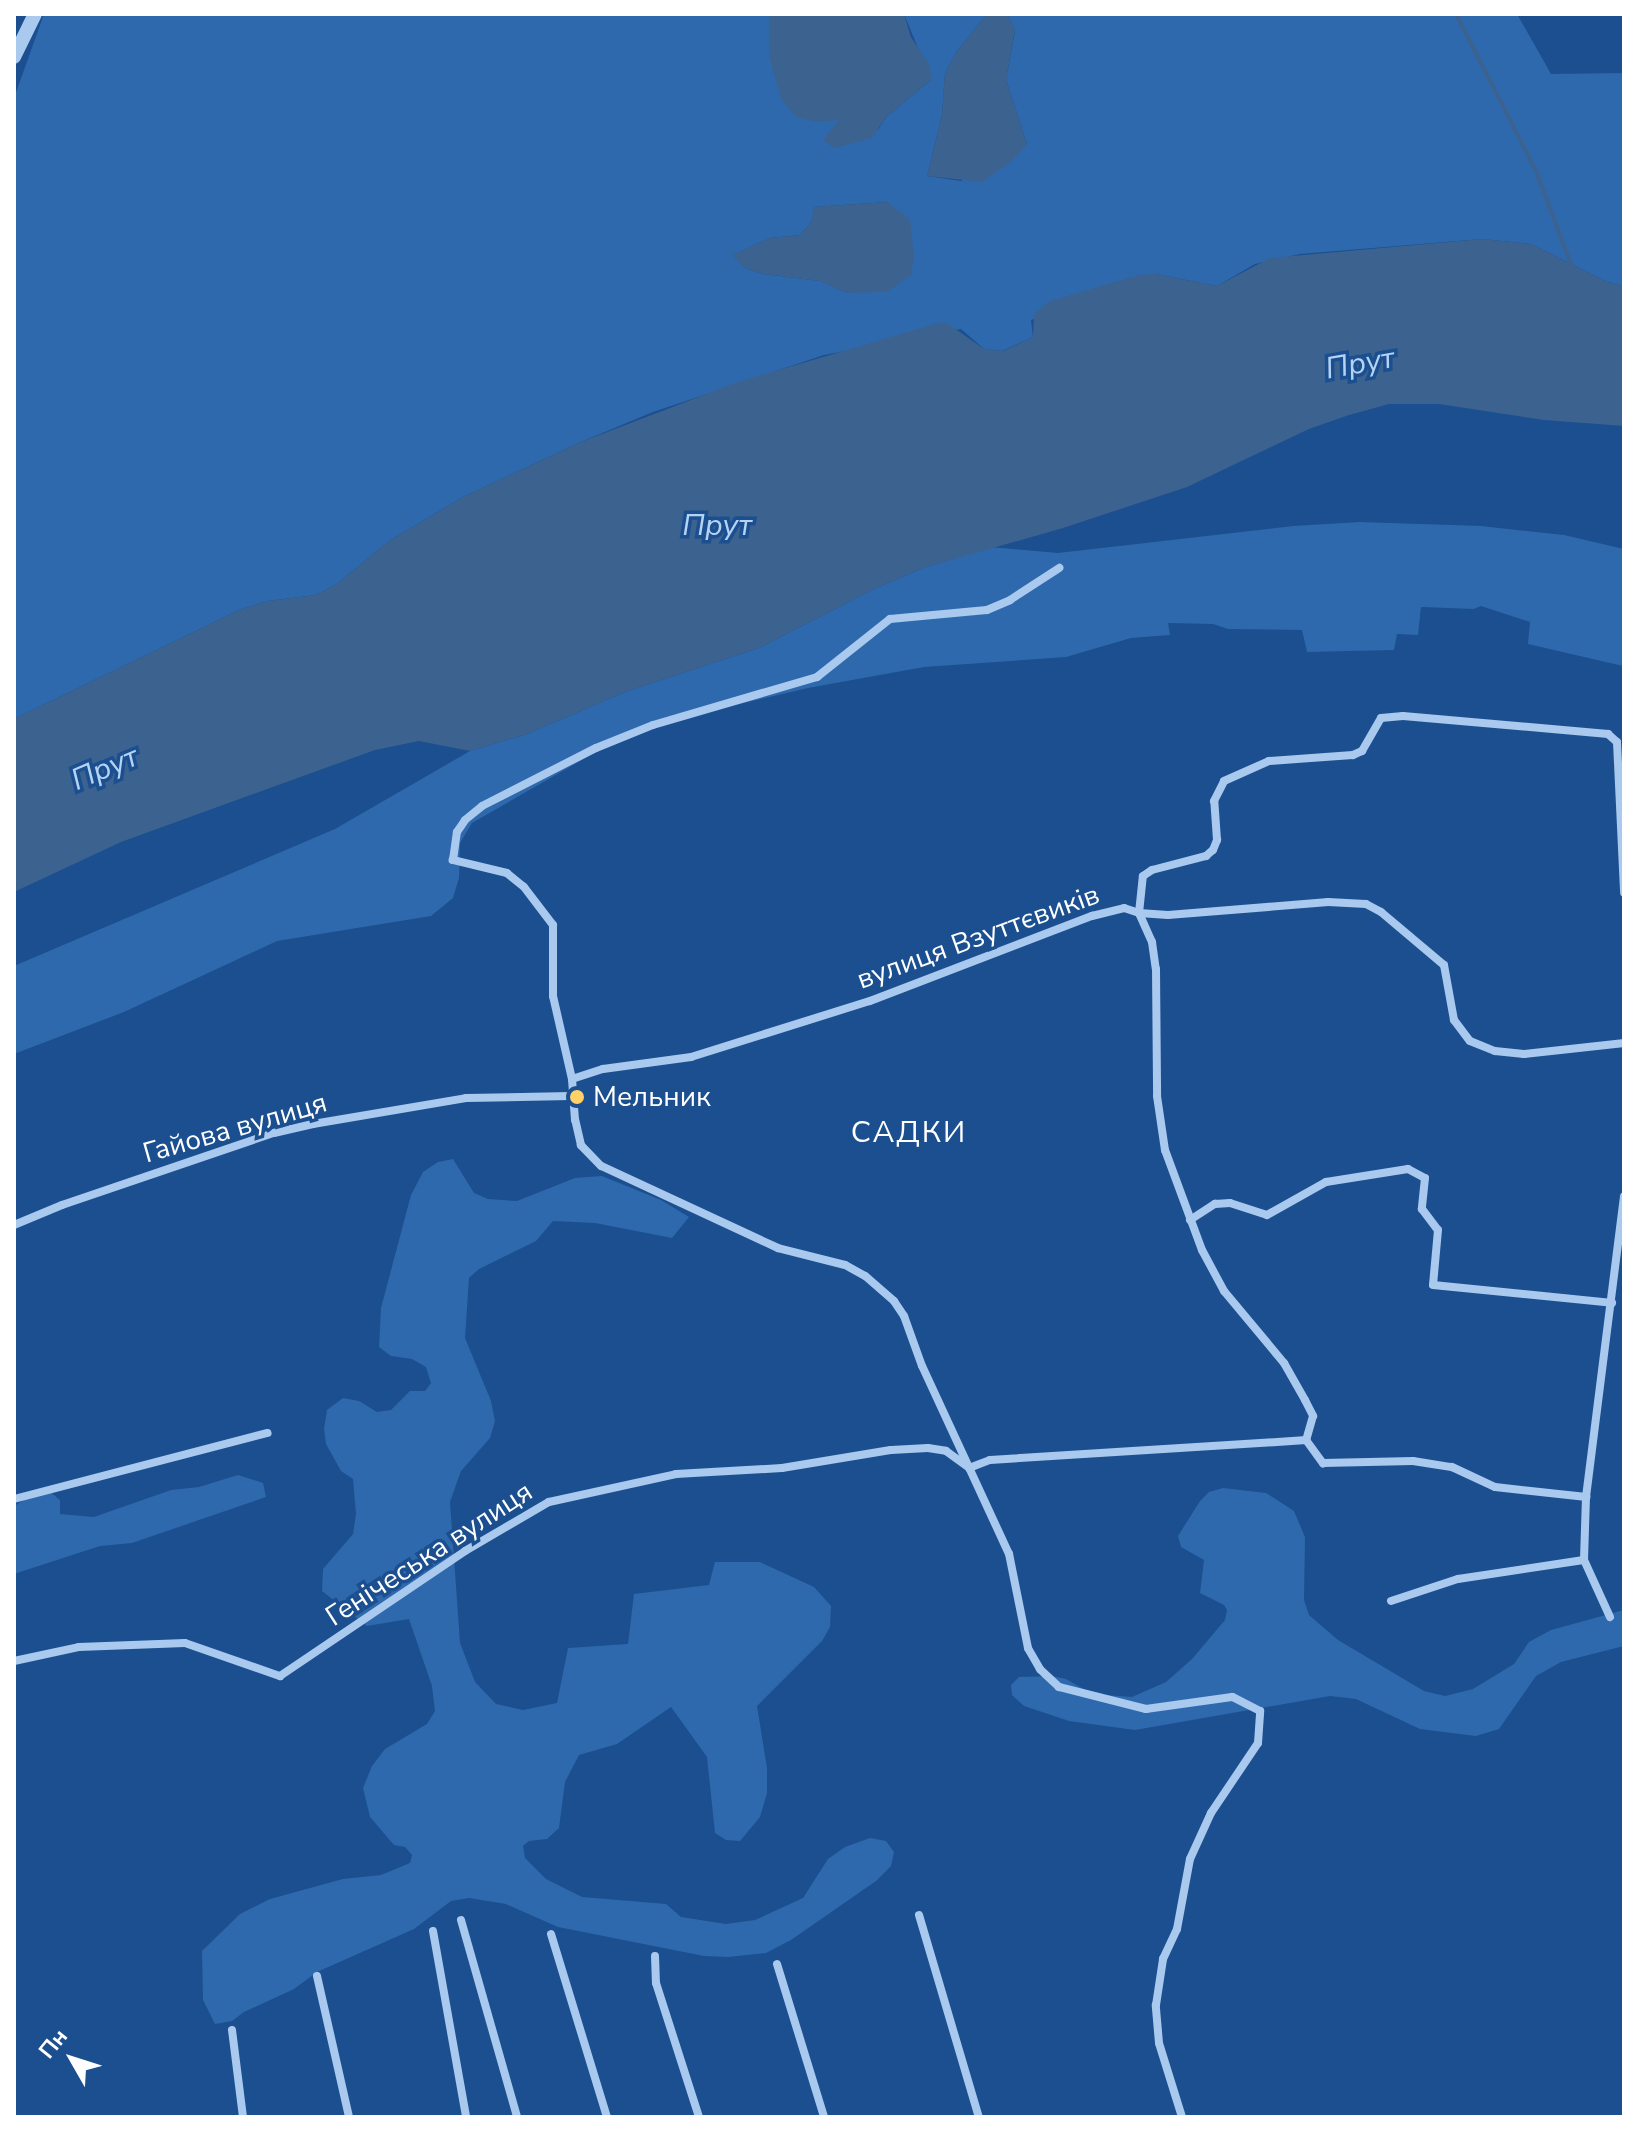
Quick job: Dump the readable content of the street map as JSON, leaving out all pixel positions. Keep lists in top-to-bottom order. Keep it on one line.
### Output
{"streets":{"street":["вулиця Взуттєвиків","Гайова вулиця","Генічеська вулиця"]},"districts":["САДКИ"],"water":["Прут"],"places":["Мельник"],"north":"top left"}
